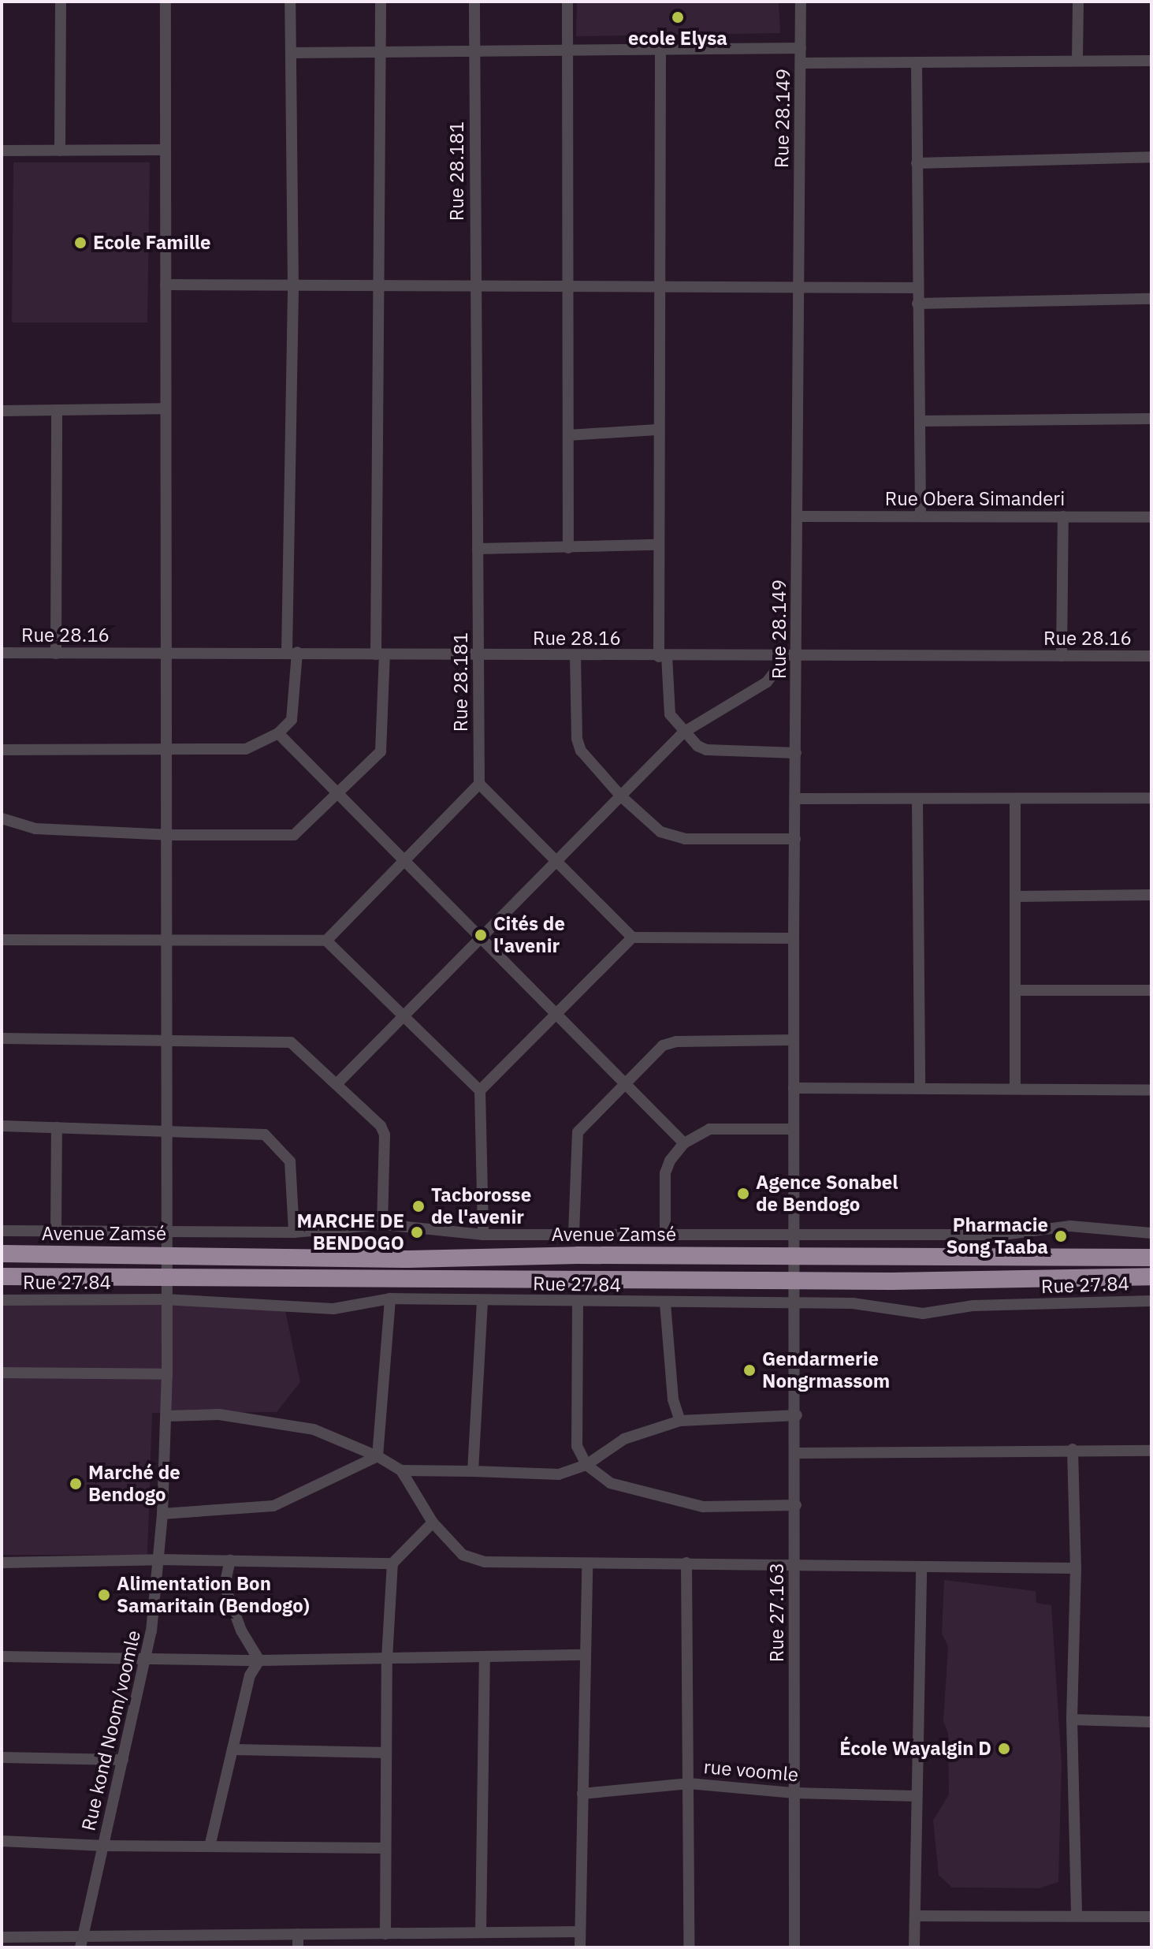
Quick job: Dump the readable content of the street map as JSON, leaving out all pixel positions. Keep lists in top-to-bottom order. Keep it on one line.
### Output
{"streets":{"highway":["Avenue Zamsé"],"street":["Rue 28.149","Rue 28.181","Rue Obera Simanderi","Rue 28.16","Rue 27.84","Rue 27.163","Rue kond Noom/voomle","rue voomle"]},"crossings":[["Rue 28.149","Rue Obera Simanderi"],["Rue 28.149","Rue 28.16"],["Rue 28.149","Avenue Zamsé"],["Rue 28.149","Rue 27.163"],["Rue 28.181","Rue 28.16"],["Rue 28.16","Rue kond Noom/voomle"],["Avenue Zamsé","Rue kond Noom/voomle"],["Rue 27.84","Rue 27.163"],["Rue 27.84","Rue kond Noom/voomle"],["Rue 27.163","rue voomle"]],"places":["ecole Elysa","Ecole Famille","Cités de l'avenir","Agence Sonabel de Bendogo","Tacborosse de l'avenir","MARCHE DE BENDOGO","Pharmacie Song Taaba","Gendarmerie Nongrmassom","Marché de Bendogo","Alimentation Bon Samaritain (Bendogo)","École Wayalgin D"]}
